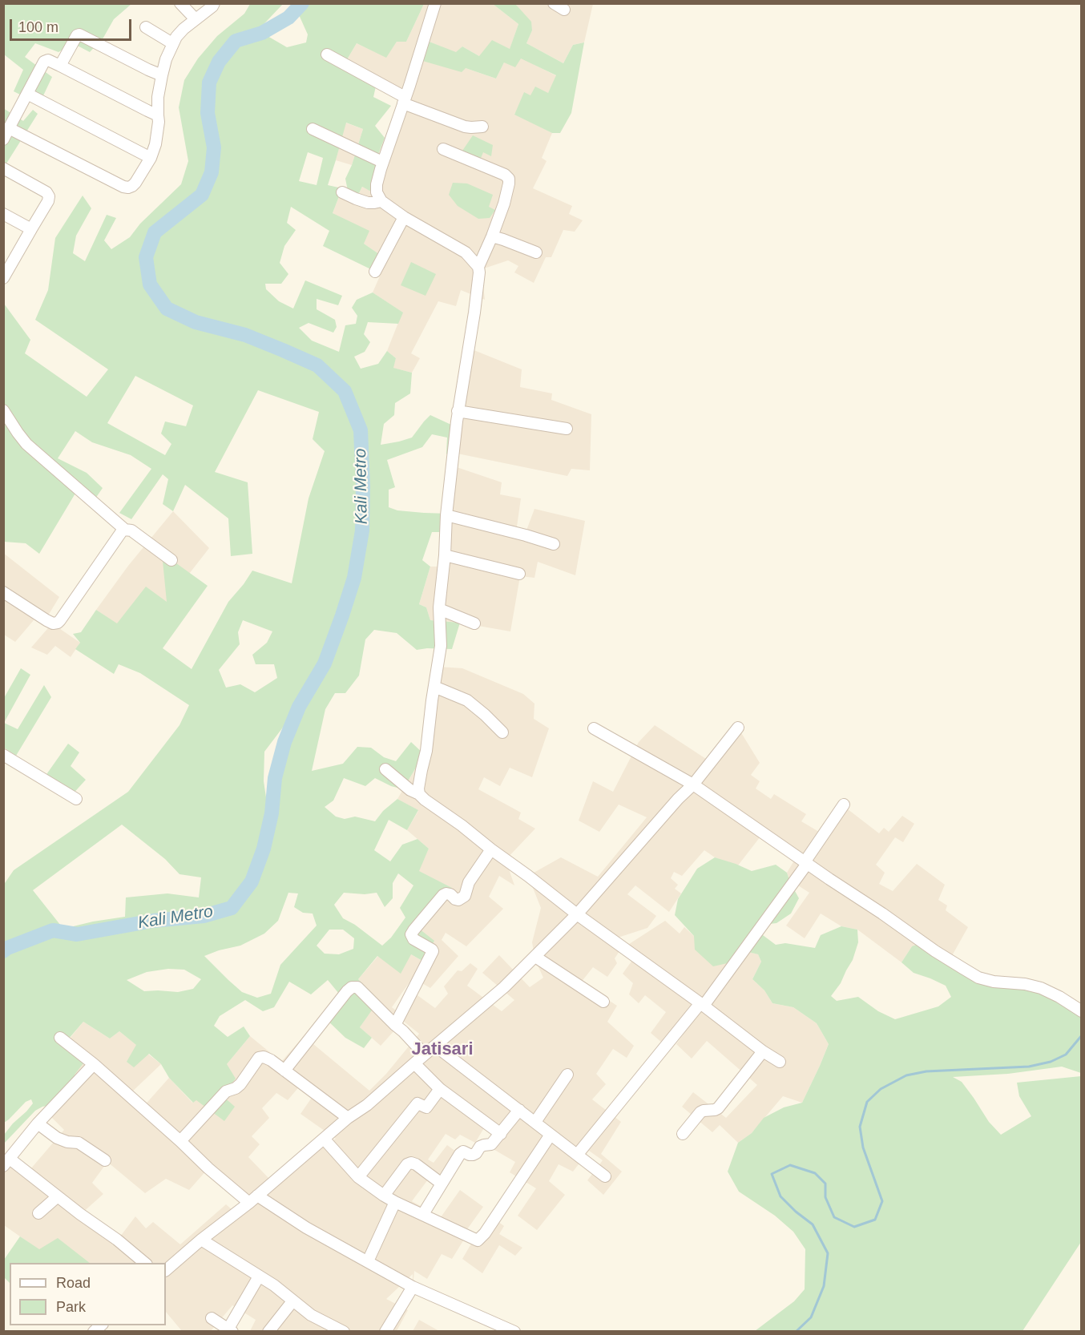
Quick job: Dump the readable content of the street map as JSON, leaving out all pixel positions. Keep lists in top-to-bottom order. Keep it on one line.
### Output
{"districts":["Jatisari"],"water":["Kali Metro"],"legend":["Road","Park"],"scale_bar":"100 m"}
